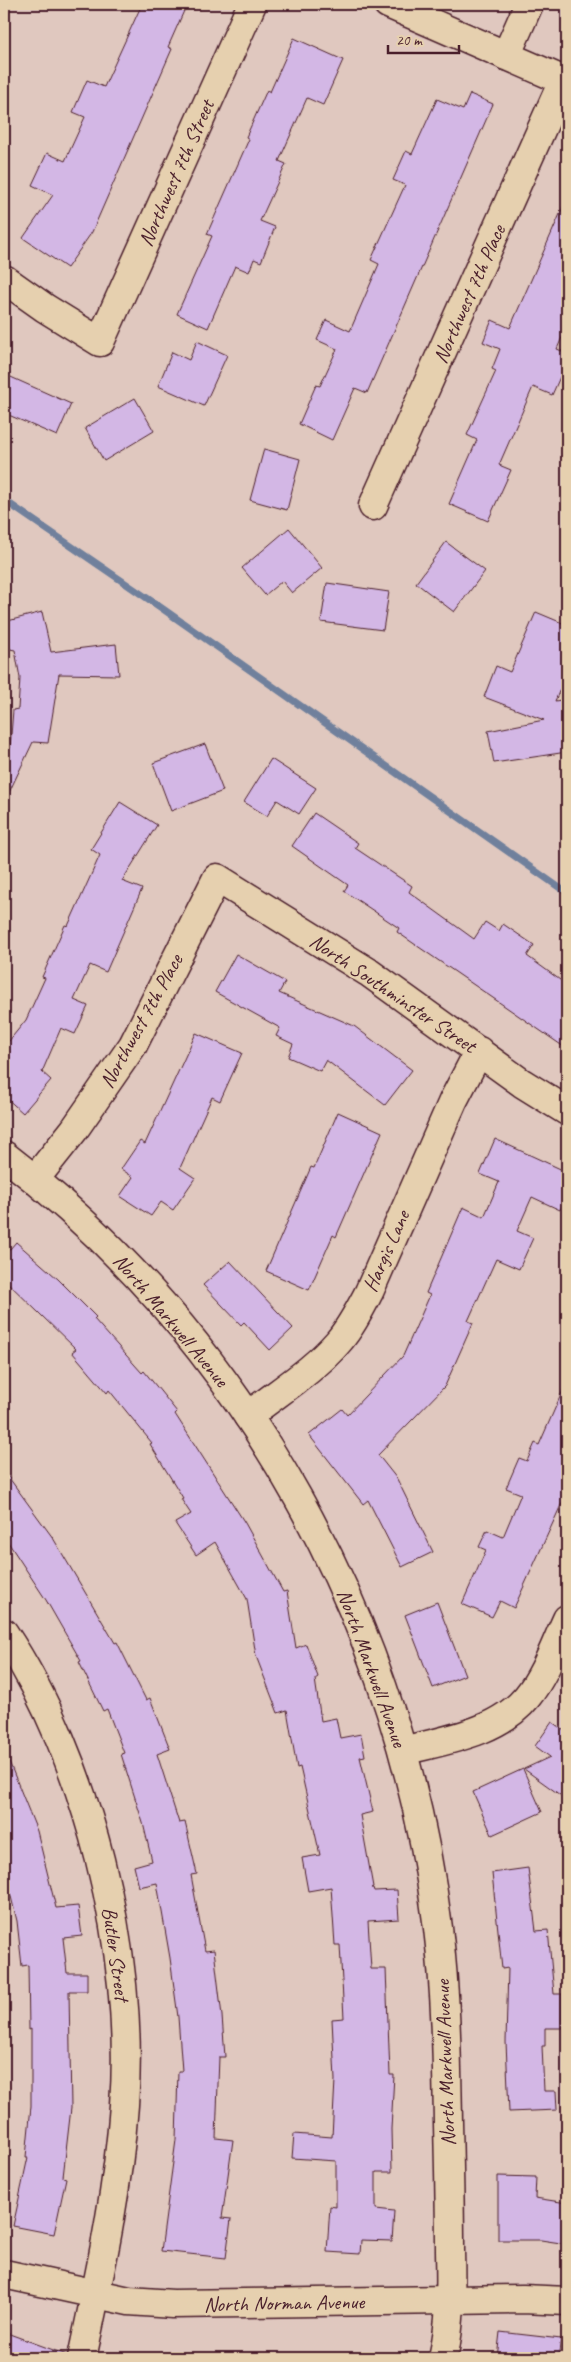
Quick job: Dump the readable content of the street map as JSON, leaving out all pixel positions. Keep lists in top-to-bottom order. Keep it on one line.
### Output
{"streets":{"street":["Northwest 7th Street","Northwest 7th Place","North Southminster Street","Hargis Lane","North Markwell Avenue","Butler Street","North Norman Avenue"]},"crossings":[["Northwest 7th Place","North Southminster Street"],["Northwest 7th Place","North Markwell Avenue"],["North Southminster Street","Hargis Lane"],["Hargis Lane","North Markwell Avenue"],["North Markwell Avenue","North Norman Avenue"],["Butler Street","North Norman Avenue"]],"scale_bar":"20 m"}
